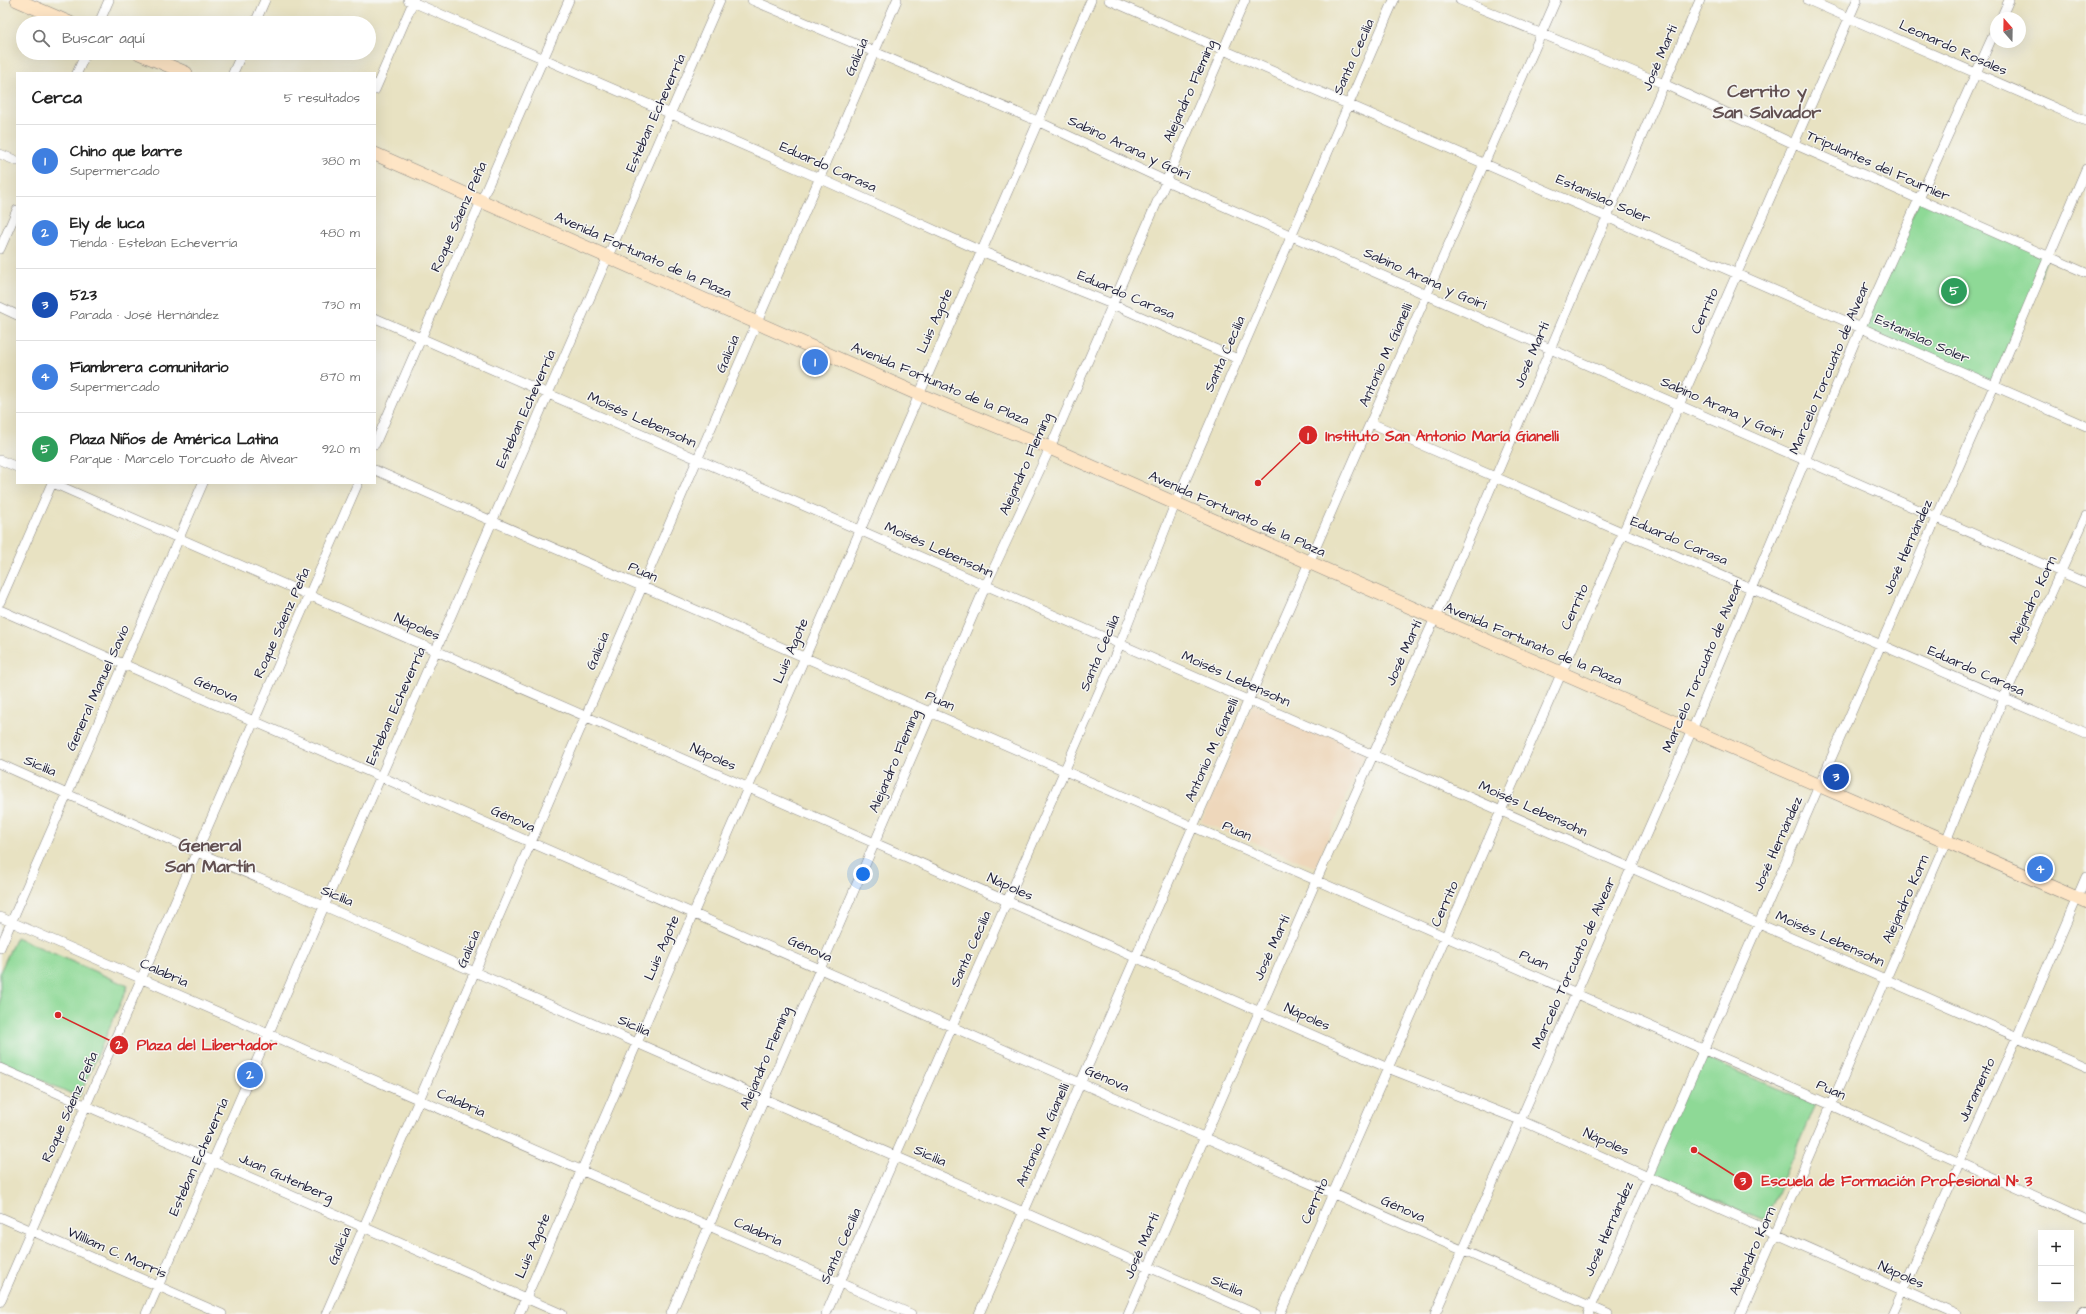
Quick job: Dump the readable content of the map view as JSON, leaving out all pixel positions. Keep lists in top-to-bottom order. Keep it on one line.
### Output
{"streets":{"main road":["Avenida Fortunato de la Plaza"],"street":["Leonardo Rosales","Galicia","Santa Cecilia","José Martí","Alejandro Fleming","Esteban Echeverría","Sabino Arana y Goiri","Tripulantes del Fournier","Eduardo Carasa","Estanislao Soler","Roque Sáenz Peña","Cerrito","Luis Agote","Antonio M. Gianelli","Marcelo Torcuato de Alvear","Moisés Lebensohn","José Hernández","Puan","Alejandro Korn","Nápoles","General Manuel Savio","Génova","Sicilia","Calabria","Juramento","Juan Gutenberg","William C. Morris"]},"crossings":[["Leonardo Rosales","Cerrito"],["Leonardo Rosales","Marcelo Torcuato de Alvear"],["Galicia","Sabino Arana y Goiri"],["Galicia","Eduardo Carasa"],["Galicia","Avenida Fortunato de la Plaza"],["Galicia","Moisés Lebensohn"],["Galicia","Puan"],["Galicia","Nápoles"],["Galicia","Génova"],["Galicia","Sicilia"],["Galicia","Calabria"],["Galicia","Juan Gutenberg"],["Santa Cecilia","Sabino Arana y Goiri"],["Santa Cecilia","Eduardo Carasa"],["Santa Cecilia","Estanislao Soler"],["Santa Cecilia","Avenida Fortunato de la Plaza"],["Santa Cecilia","Moisés Lebensohn"],["Santa Cecilia","Puan"],["Santa Cecilia","Nápoles"],["Santa Cecilia","Génova"],["Santa Cecilia","Sicilia"],["Santa Cecilia","Calabria"],["José Martí","Sabino Arana y Goiri"],["José Martí","Tripulantes del Fournier"],["José Martí","Eduardo Carasa"],["José Martí","Estanislao Soler"],["José Martí","Avenida Fortunato de la Plaza"],["José Martí","Moisés Lebensohn"],["José Martí","Puan"],["José Martí","Nápoles"],["José Martí","Génova"],["José Martí","Sicilia"],["Alejandro Fleming","Sabino Arana y Goiri"],["Alejandro Fleming","Eduardo Carasa"],["Alejandro Fleming","Estanislao Soler"],["Alejandro Fleming","Avenida Fortunato de la Plaza"],["Alejandro Fleming","Moisés Lebensohn"],["Alejandro Fleming","Puan"],["Alejandro Fleming","Nápoles"],["Alejandro Fleming","Génova"],["Alejandro Fleming","Sicilia"],["Alejandro Fleming","Calabria"],["Esteban Echeverría","Eduardo Carasa"],["Esteban Echeverría","Avenida Fortunato de la Plaza"],["Esteban Echeverría","Moisés Lebensohn"],["Esteban Echeverría","Puan"],["Esteban Echeverría","Nápoles"],["Esteban Echeverría","Génova"],["Esteban Echeverría","Sicilia"],["Esteban Echeverría","Calabria"],["Esteban Echeverría","Juan Gutenberg"],["Esteban Echeverría","William C. Morris"],["Sabino Arana y Goiri","Cerrito"],["Sabino Arana y Goiri","Luis Agote"],["Sabino Arana y Goiri","Antonio M. Gianelli"],["Sabino Arana y Goiri","Marcelo Torcuato de Alvear"],["Sabino Arana y Goiri","José Hernández"],["Sabino Arana y Goiri","Alejandro Korn"],["Tripulantes del Fournier","Cerrito"],["Tripulantes del Fournier","Antonio M. Gianelli"],["Tripulantes del Fournier","Marcelo Torcuato de Alvear"],["Tripulantes del Fournier","José Hernández"],["Eduardo Carasa","Roque Sáenz Peña"],["Eduardo Carasa","Cerrito"],["Eduardo Carasa","Luis Agote"],["Eduardo Carasa","Antonio M. Gianelli"],["Eduardo Carasa","Marcelo Torcuato de Alvear"],["Eduardo Carasa","José Hernández"],["Eduardo Carasa","Alejandro Korn"],["Estanislao Soler","Cerrito"],["Estanislao Soler","Antonio M. Gianelli"],["Estanislao Soler","Marcelo Torcuato de Alvear"],["Estanislao Soler","José Hernández"],["Roque Sáenz Peña","Avenida Fortunato de la Plaza"],["Roque Sáenz Peña","Moisés Lebensohn"],["Roque Sáenz Peña","Nápoles"],["Roque Sáenz Peña","Génova"],["Roque Sáenz Peña","Sicilia"],["Roque Sáenz Peña","Calabria"],["Roque Sáenz Peña","Juan Gutenberg"],["Roque Sáenz Peña","William C. Morris"],["Avenida Fortunato de la Plaza","Cerrito"],["Avenida Fortunato de la Plaza","Luis Agote"],["Avenida Fortunato de la Plaza","Antonio M. Gianelli"],["Avenida Fortunato de la Plaza","Marcelo Torcuato de Alvear"],["Avenida Fortunato de la Plaza","José Hernández"],["Avenida Fortunato de la Plaza","Alejandro Korn"],["Avenida Fortunato de la Plaza","Juramento"],["Cerrito","Moisés Lebensohn"],["Cerrito","Puan"],["Cerrito","Nápoles"],["Cerrito","Génova"],["Luis Agote","Moisés Lebensohn"],["Luis Agote","Puan"],["Luis Agote","Nápoles"],["Luis Agote","Génova"],["Luis Agote","Sicilia"],["Luis Agote","Calabria"],["Luis Agote","Juan Gutenberg"],["Antonio M. Gianelli","Moisés Lebensohn"],["Antonio M. Gianelli","Puan"],["Antonio M. Gianelli","Nápoles"],["Antonio M. Gianelli","Génova"],["Antonio M. Gianelli","Sicilia"],["Marcelo Torcuato de Alvear","Moisés Lebensohn"],["Marcelo Torcuato de Alvear","Puan"],["Marcelo Torcuato de Alvear","Nápoles"],["Marcelo Torcuato de Alvear","Génova"],["Moisés Lebensohn","José Hernández"],["Moisés Lebensohn","Alejandro Korn"],["Moisés Lebensohn","Juramento"],["José Hernández","Puan"],["José Hernández","Nápoles"],["José Hernández","Génova"],["Puan","Alejandro Korn"],["Puan","Juramento"],["Alejandro Korn","Nápoles"],["Nápoles","General Manuel Savio"],["Nápoles","Juramento"],["General Manuel Savio","Génova"],["General Manuel Savio","Sicilia"],["General Manuel Savio","Calabria"]],"districts":["Cerrito y San Salvador","General San Martín"],"places":["Instituto San Antonio María Gianelli","Plaza del Libertador","Escuela de Formación Profesional N° 3"],"north":"top","page":{"search":"Buscar aquí","heading":["Cerca","5 resultados"],"list":[{"mark":"1","name":"Chino que barre","note":"Supermercado","value":"380 m"},{"mark":"2","name":"Ely de luca","note":"Tienda · Esteban Echeverría","value":"480 m"},{"mark":"3","name":"523","note":"Parada · José Hernández","value":"730 m"},{"mark":"4","name":"Fiambrera comunitario","note":"Supermercado","value":"870 m"},{"mark":"5","name":"Plaza Niños de América Latina","note":"Parque · Marcelo Torcuato de Alvear","value":"920 m"}],"pins":["5","1","3","4","2"],"map_buttons":["+","−"]}}
